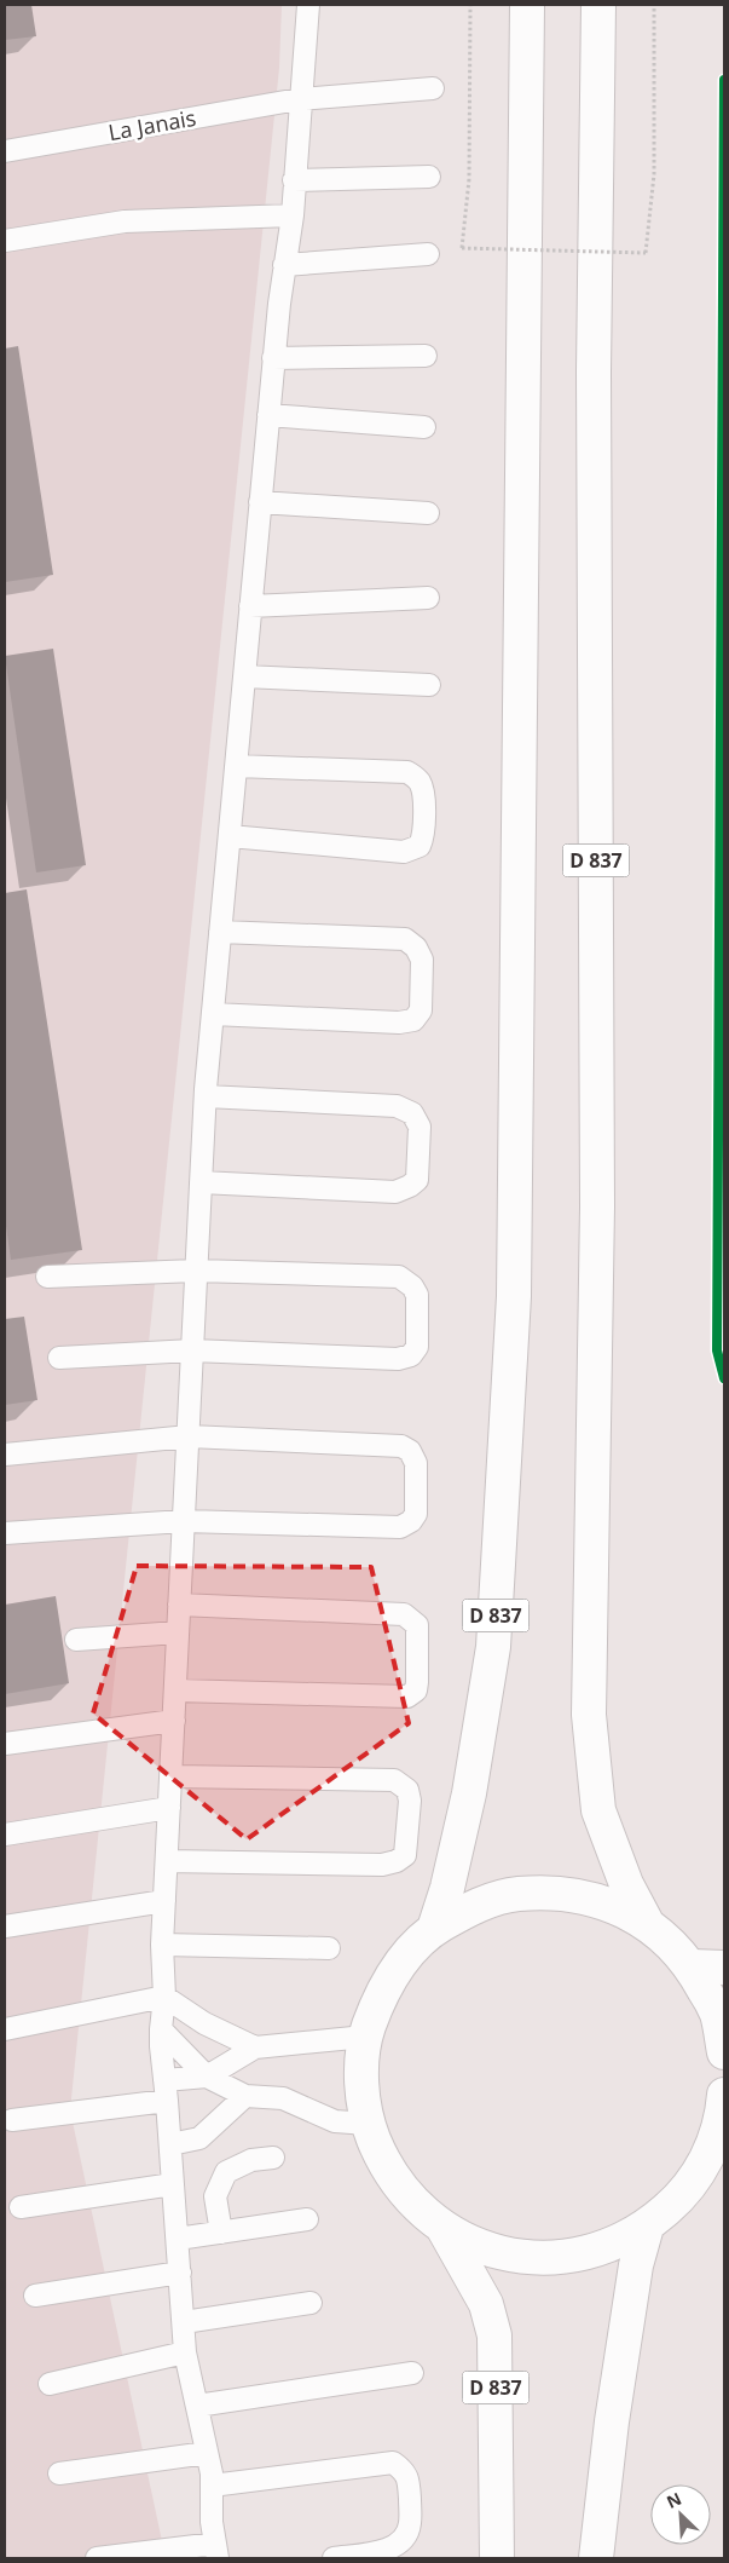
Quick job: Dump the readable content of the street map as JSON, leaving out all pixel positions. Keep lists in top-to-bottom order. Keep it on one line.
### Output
{"streets":{"main road":["D 837"],"lane":["La Janais"]},"north":"top left"}
